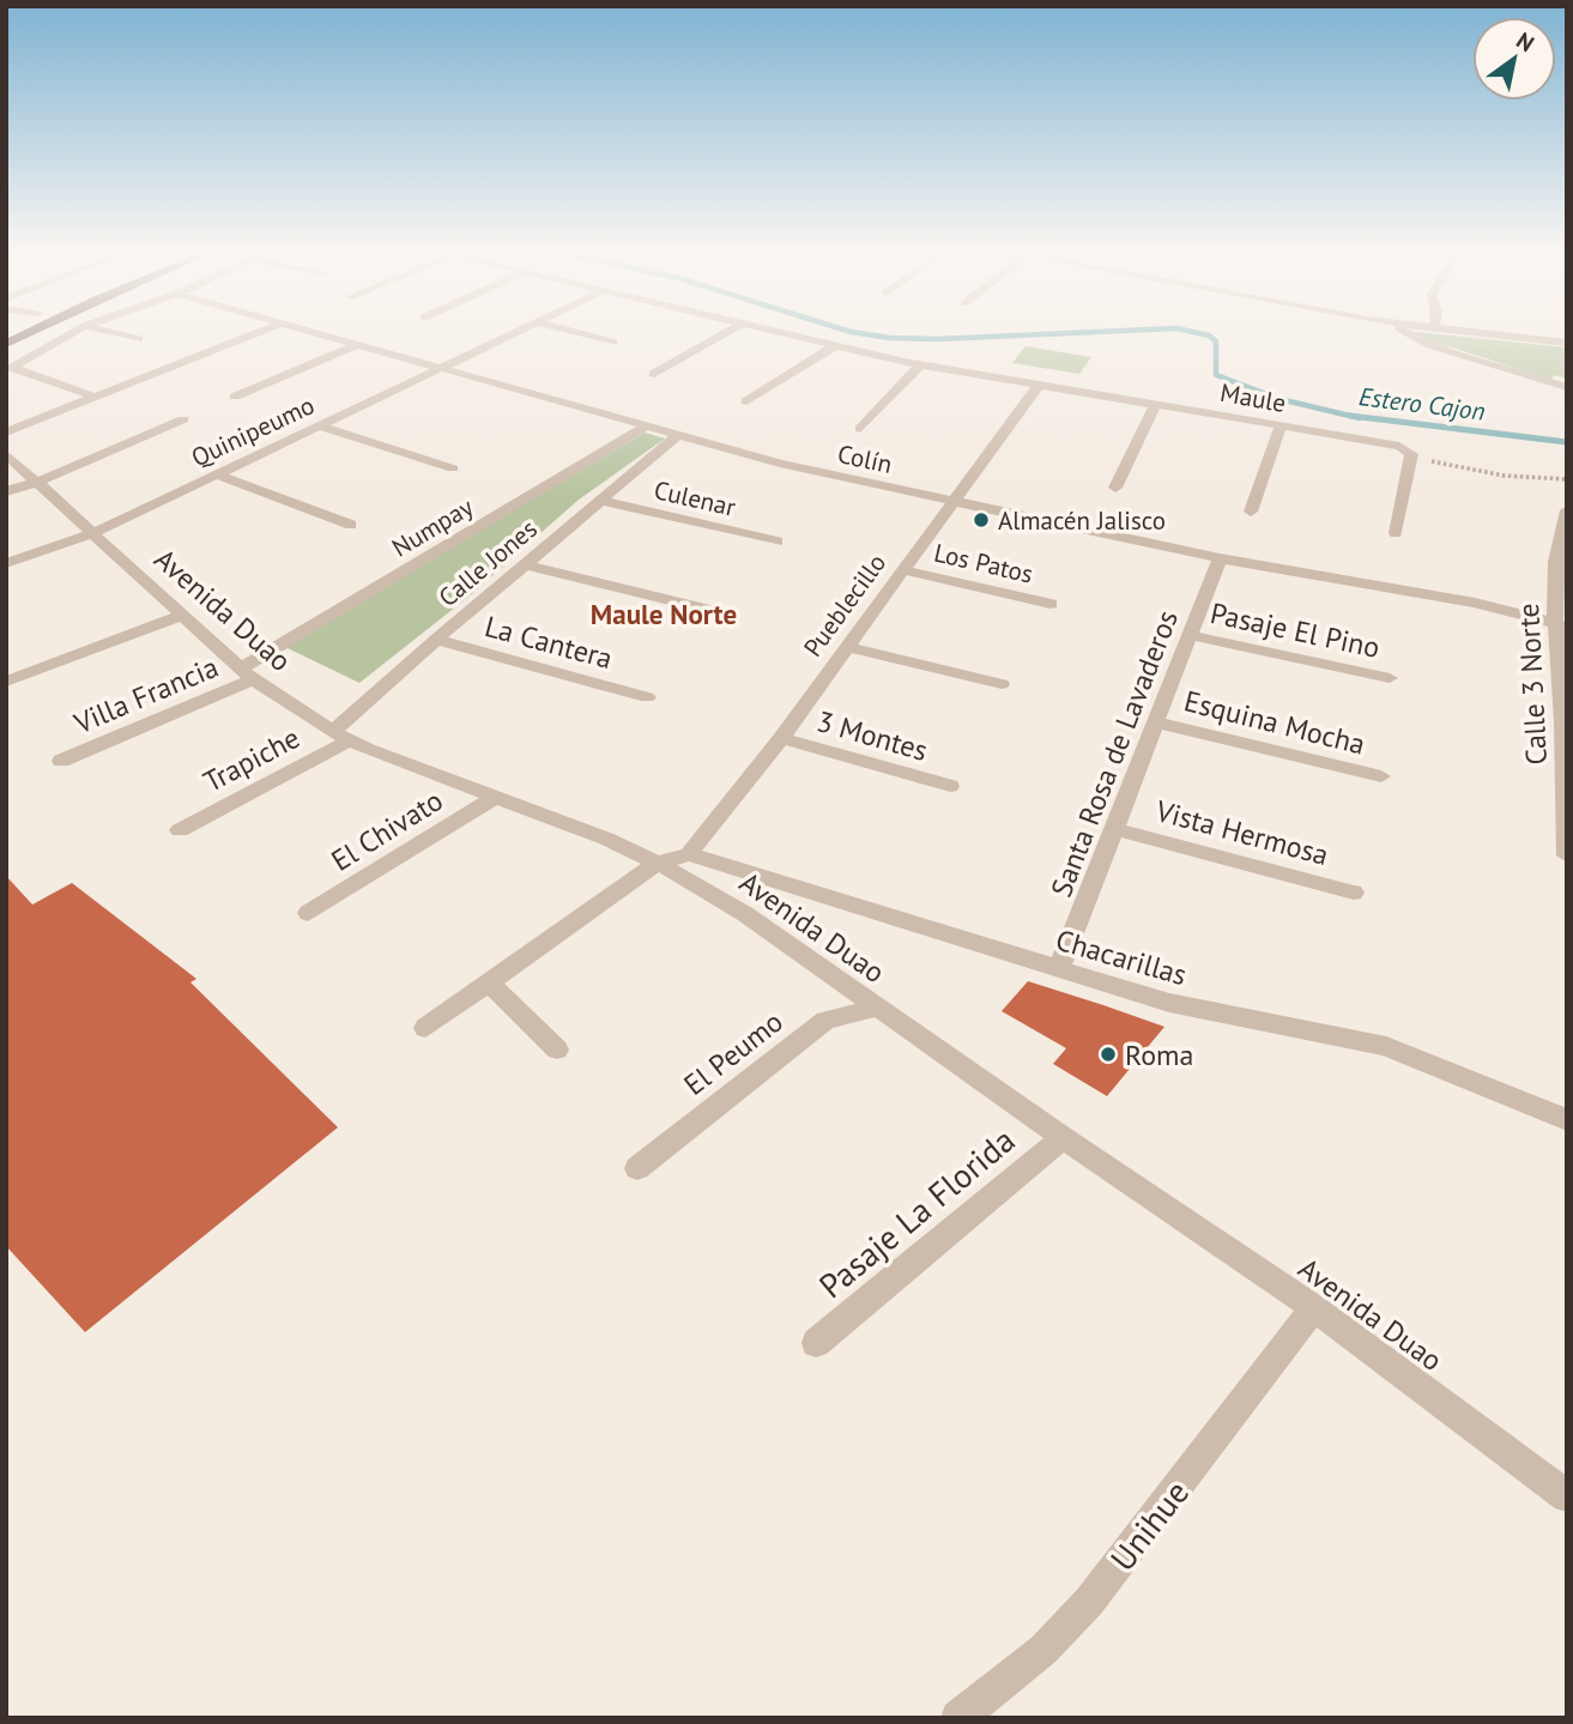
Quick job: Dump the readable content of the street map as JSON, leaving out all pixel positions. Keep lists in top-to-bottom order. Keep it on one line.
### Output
{"streets":{"street":["Maule","Quinipeumo","Colín","Culenar","Numpay","Calle Jones","Los Patos","Pueblecillo","Avenida Duao","Pasaje El Pino","La Cantera","Calle 3 Norte","Villa Francia","Esquina Mocha","3 Montes","Santa Rosa de Lavaderos","Trapiche","El Chivato","Vista Hermosa","Chacarillas","El Peumo","Pasaje La Florida","Unihue"]},"crossings":[["Maule","Pueblecillo"],["Quinipeumo","Colín"],["Quinipeumo","Avenida Duao"],["Colín","Numpay"],["Colín","Calle Jones"],["Colín","Pueblecillo"],["Colín","Calle 3 Norte"],["Colín","Santa Rosa de Lavaderos"],["Culenar","Calle Jones"],["Numpay","Avenida Duao"],["Numpay","Villa Francia"],["Calle Jones","Avenida Duao"],["Calle Jones","La Cantera"],["Calle Jones","Trapiche"],["Los Patos","Pueblecillo"],["Pueblecillo","3 Montes"],["Pueblecillo","Chacarillas"],["Avenida Duao","Villa Francia"],["Avenida Duao","Trapiche"],["Avenida Duao","El Chivato"],["Avenida Duao","El Peumo"],["Avenida Duao","Pasaje La Florida"],["Avenida Duao","Unihue"],["Pasaje El Pino","Santa Rosa de Lavaderos"],["Esquina Mocha","Santa Rosa de Lavaderos"],["Santa Rosa de Lavaderos","Vista Hermosa"],["Santa Rosa de Lavaderos","Chacarillas"]],"districts":["Maule Norte"],"water":["Estero Cajon"],"places":["Almacén Jalisco","Roma"],"north":"top right"}
